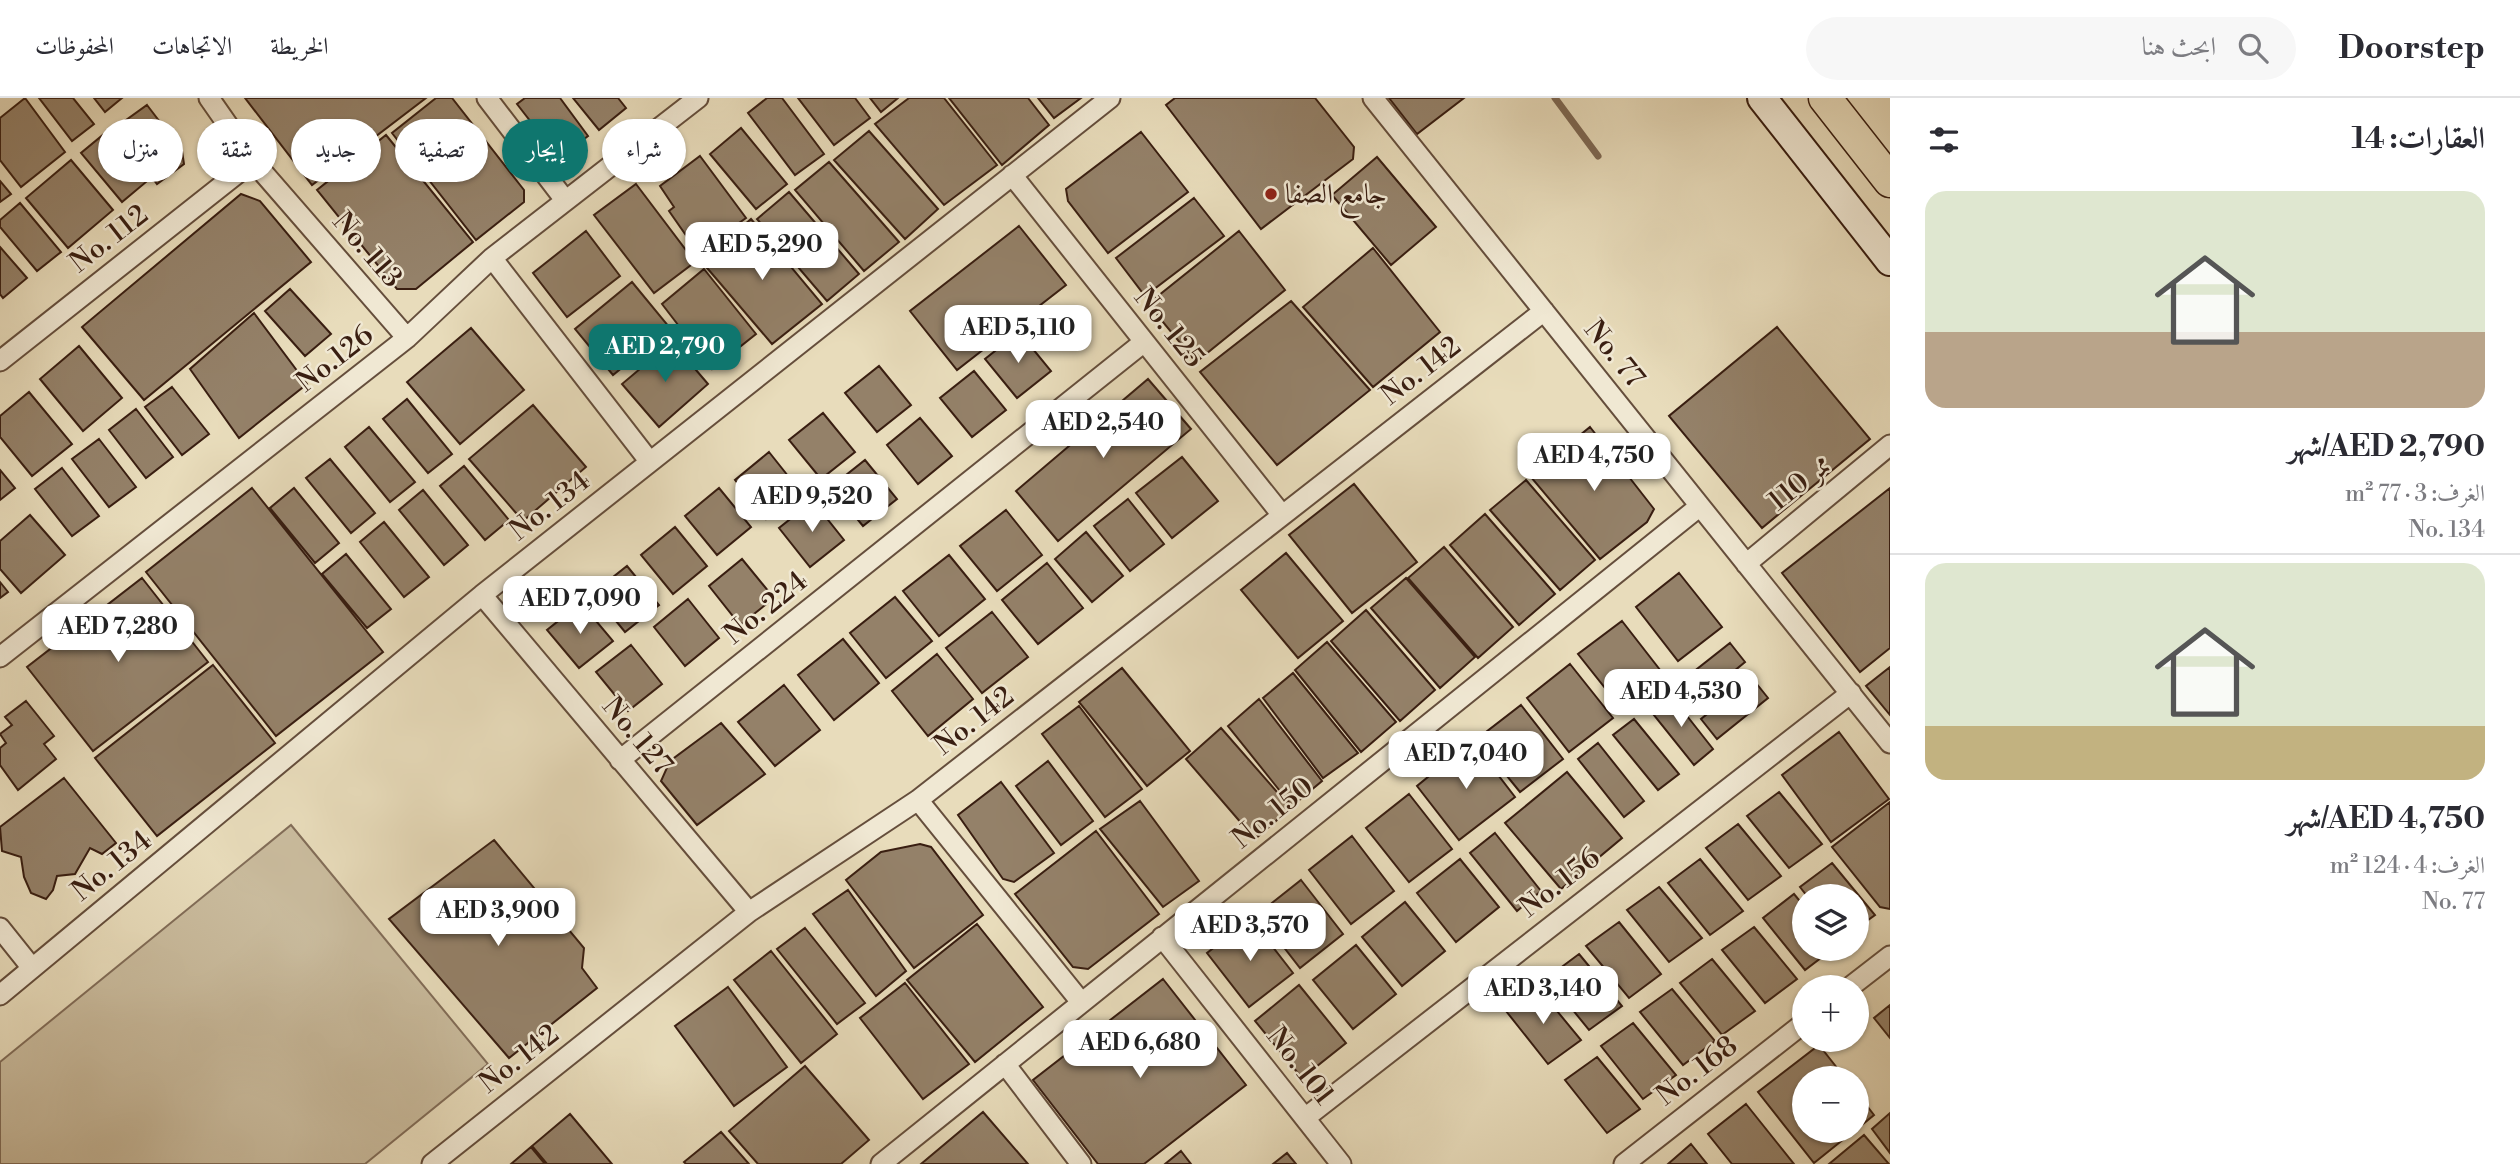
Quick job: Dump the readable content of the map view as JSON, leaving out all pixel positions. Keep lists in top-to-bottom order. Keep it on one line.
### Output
{"streets":{"street":["No. 112","No. 113","No. 125","No. 77","No.126","No. 142","110 ممر","No. 134","No. 224","No. 127","No. 150","No. 156","No. 101","No. 168"]},"crossings":[["No. 113","No.126"],["No. 125","No. 142"],["No. 125","No. 134"],["No. 125","No. 224"],["No. 77","No. 142"],["No. 77","110 ممر"],["No. 77","No. 150"],["No. 77","No. 156"],["No. 142","No. 127"],["No. 134","No. 127"],["No. 224","No. 127"],["No. 150","No. 101"],["No. 156","No. 101"]],"places":["جامع الصفا"],"page":{"header":"Doorstep","search":"ابحث هنا","nav":["الخريطة","الاتجاهات","المحفوظات"],"heading":"العقارات: 14","chip":["شراء","إيجار","تصفية","جديد","شقة","منزل"],"list":[{"name":"AED 2,790/شهر","note":"الغرف: 3 · 77 m² · No. 134"},{"name":"AED 4,750/شهر","note":"الغرف: 4 · 124 m² · No. 77"}],"price":["AED 5,290","AED 5,110","AED 2,790","AED 2,540","AED 4,750","AED 9,520","AED 7,090","AED 7,280","AED 4,530","AED 7,040","AED 3,900","AED 3,570","AED 3,140","AED 6,680"],"map_buttons":["+","−"]}}
